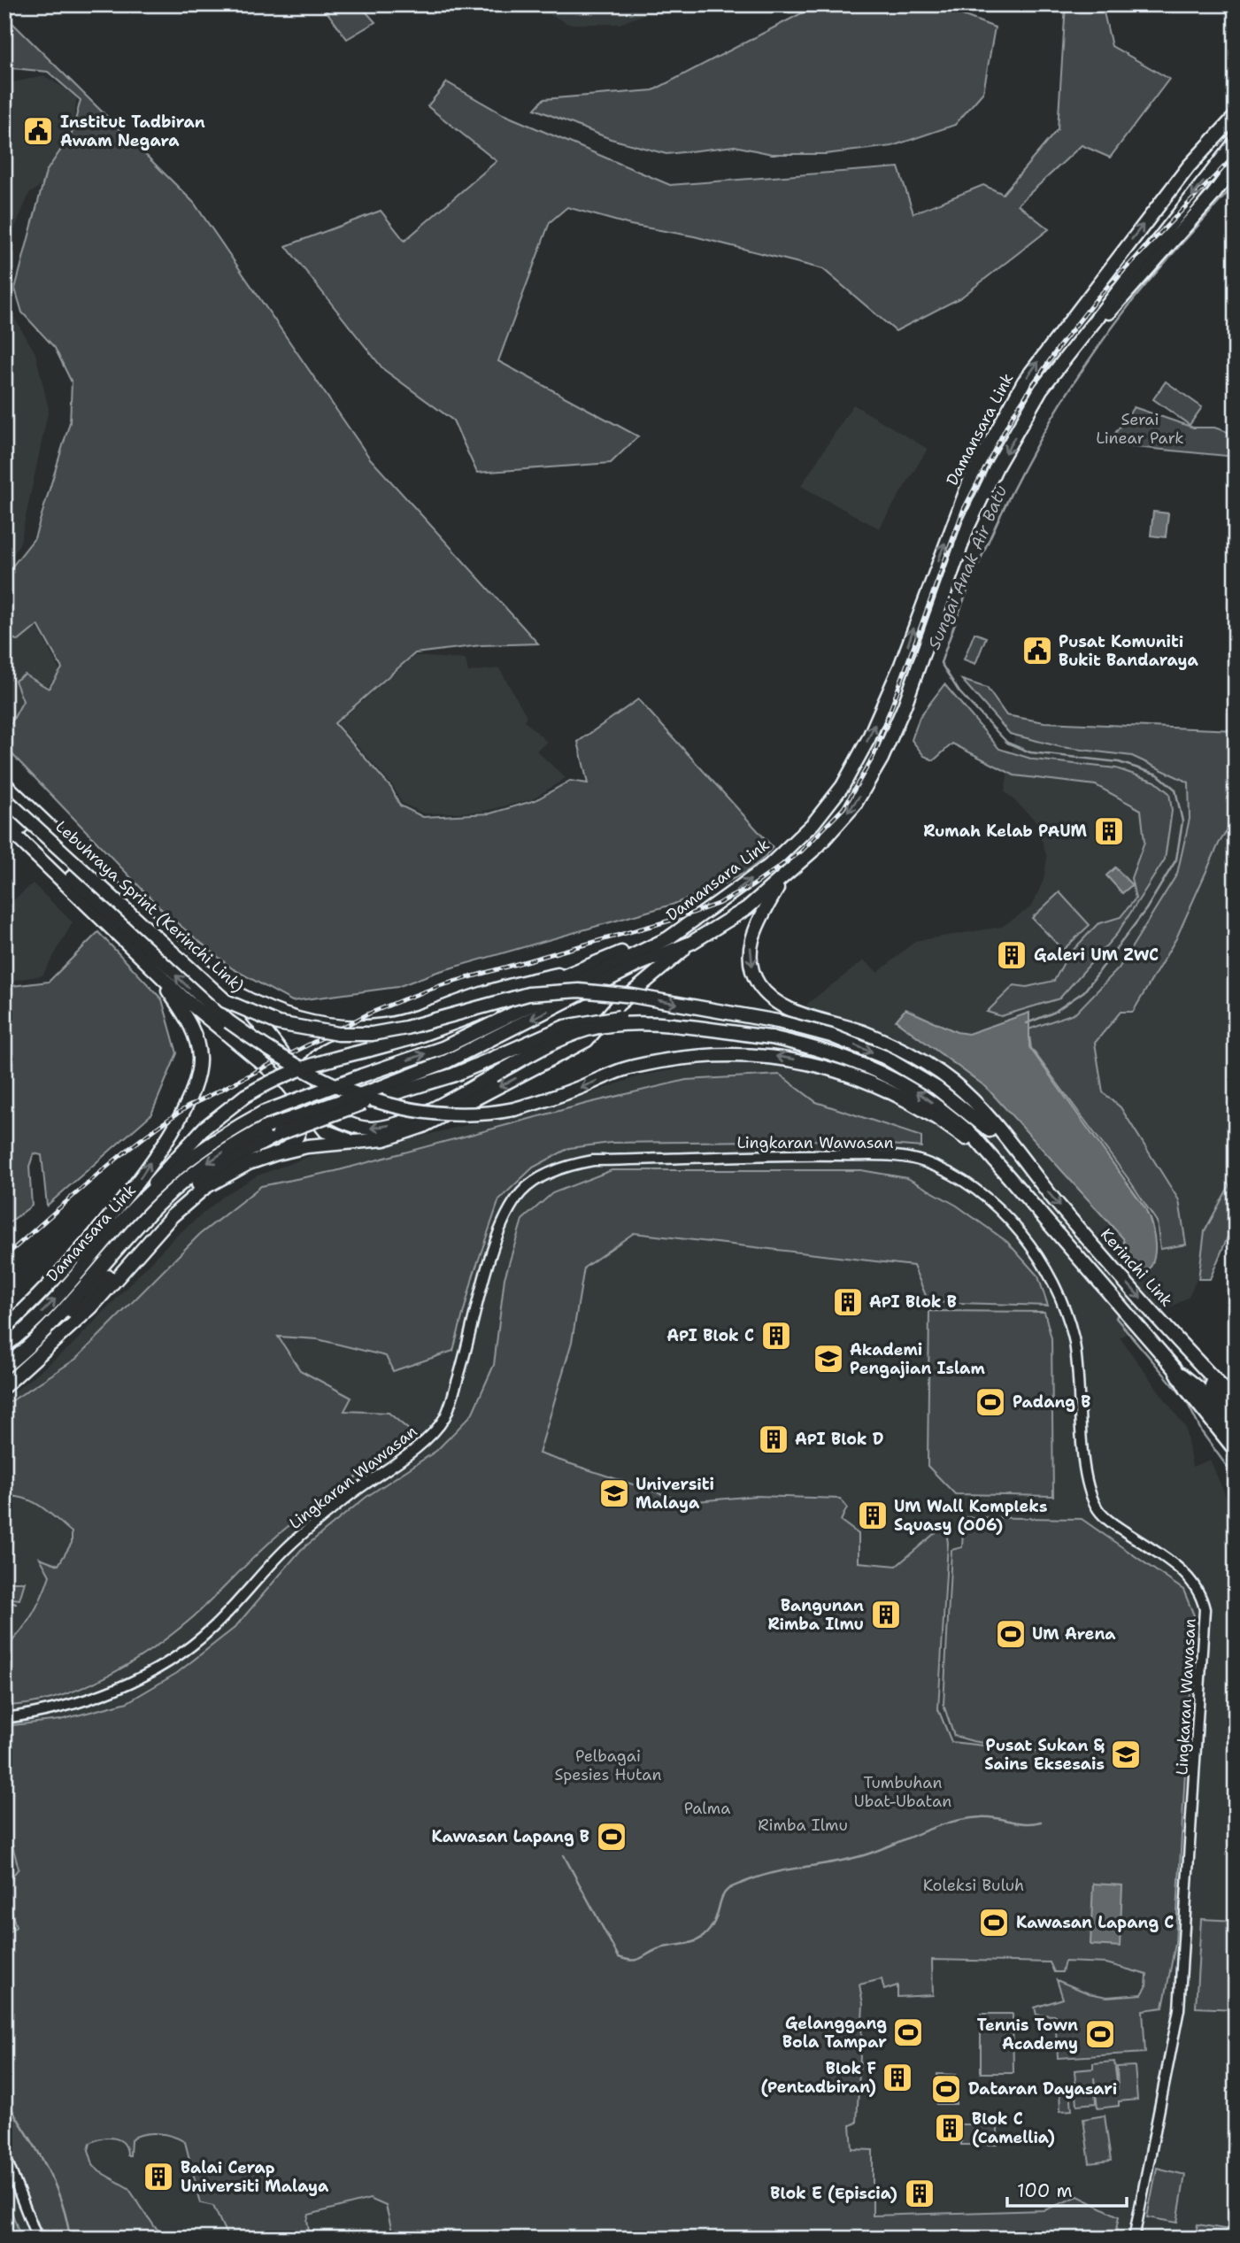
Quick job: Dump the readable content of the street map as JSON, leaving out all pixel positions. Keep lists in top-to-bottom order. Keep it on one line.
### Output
{"streets":{"highway":["Damansara Link","Lebuhraya Sprint (Kerinchi Link)","Kerinchi Link"],"street":["Lingkaran Wawasan"]},"crossings":[["Lebuhraya Sprint (Kerinchi Link)","Kerinchi Link"]],"one_way":["Kerinchi Link"],"water":["Sungai Anak Air Batu"],"parks":["Serai Linear Park","Pelbagai Spesies Hutan","Tumbuhan Ubat-Ubatan","Palma","Rimba Ilmu","Koleksi Buluh"],"places":{"public building":["Institut Tadbiran Awam Negara","Pusat Komuniti Bukit Bandaraya"],"building":["Rumah Kelab PAUM","Galeri UM ZWC","API Blok B","API Blok C","API Blok D","UM Wall Kompleks Squasy (O06)","Bangunan Rimba Ilmu","Blok F (Pentadbiran)","Blok C (Camellia)","Balai Cerap Universiti Malaya","Blok E (Episcia)"],"school or university":["Akademi Pengajian Islam","Universiti Malaya","Pusat Sukan & Sains Eksesais"],"sports":["Padang B","UM Arena","Kawasan Lapang B","Kawasan Lapang C","Gelanggang Bola Tampar","Tennis Town Academy","Dataran Dayasari"]},"scale_bar":"100 m"}
